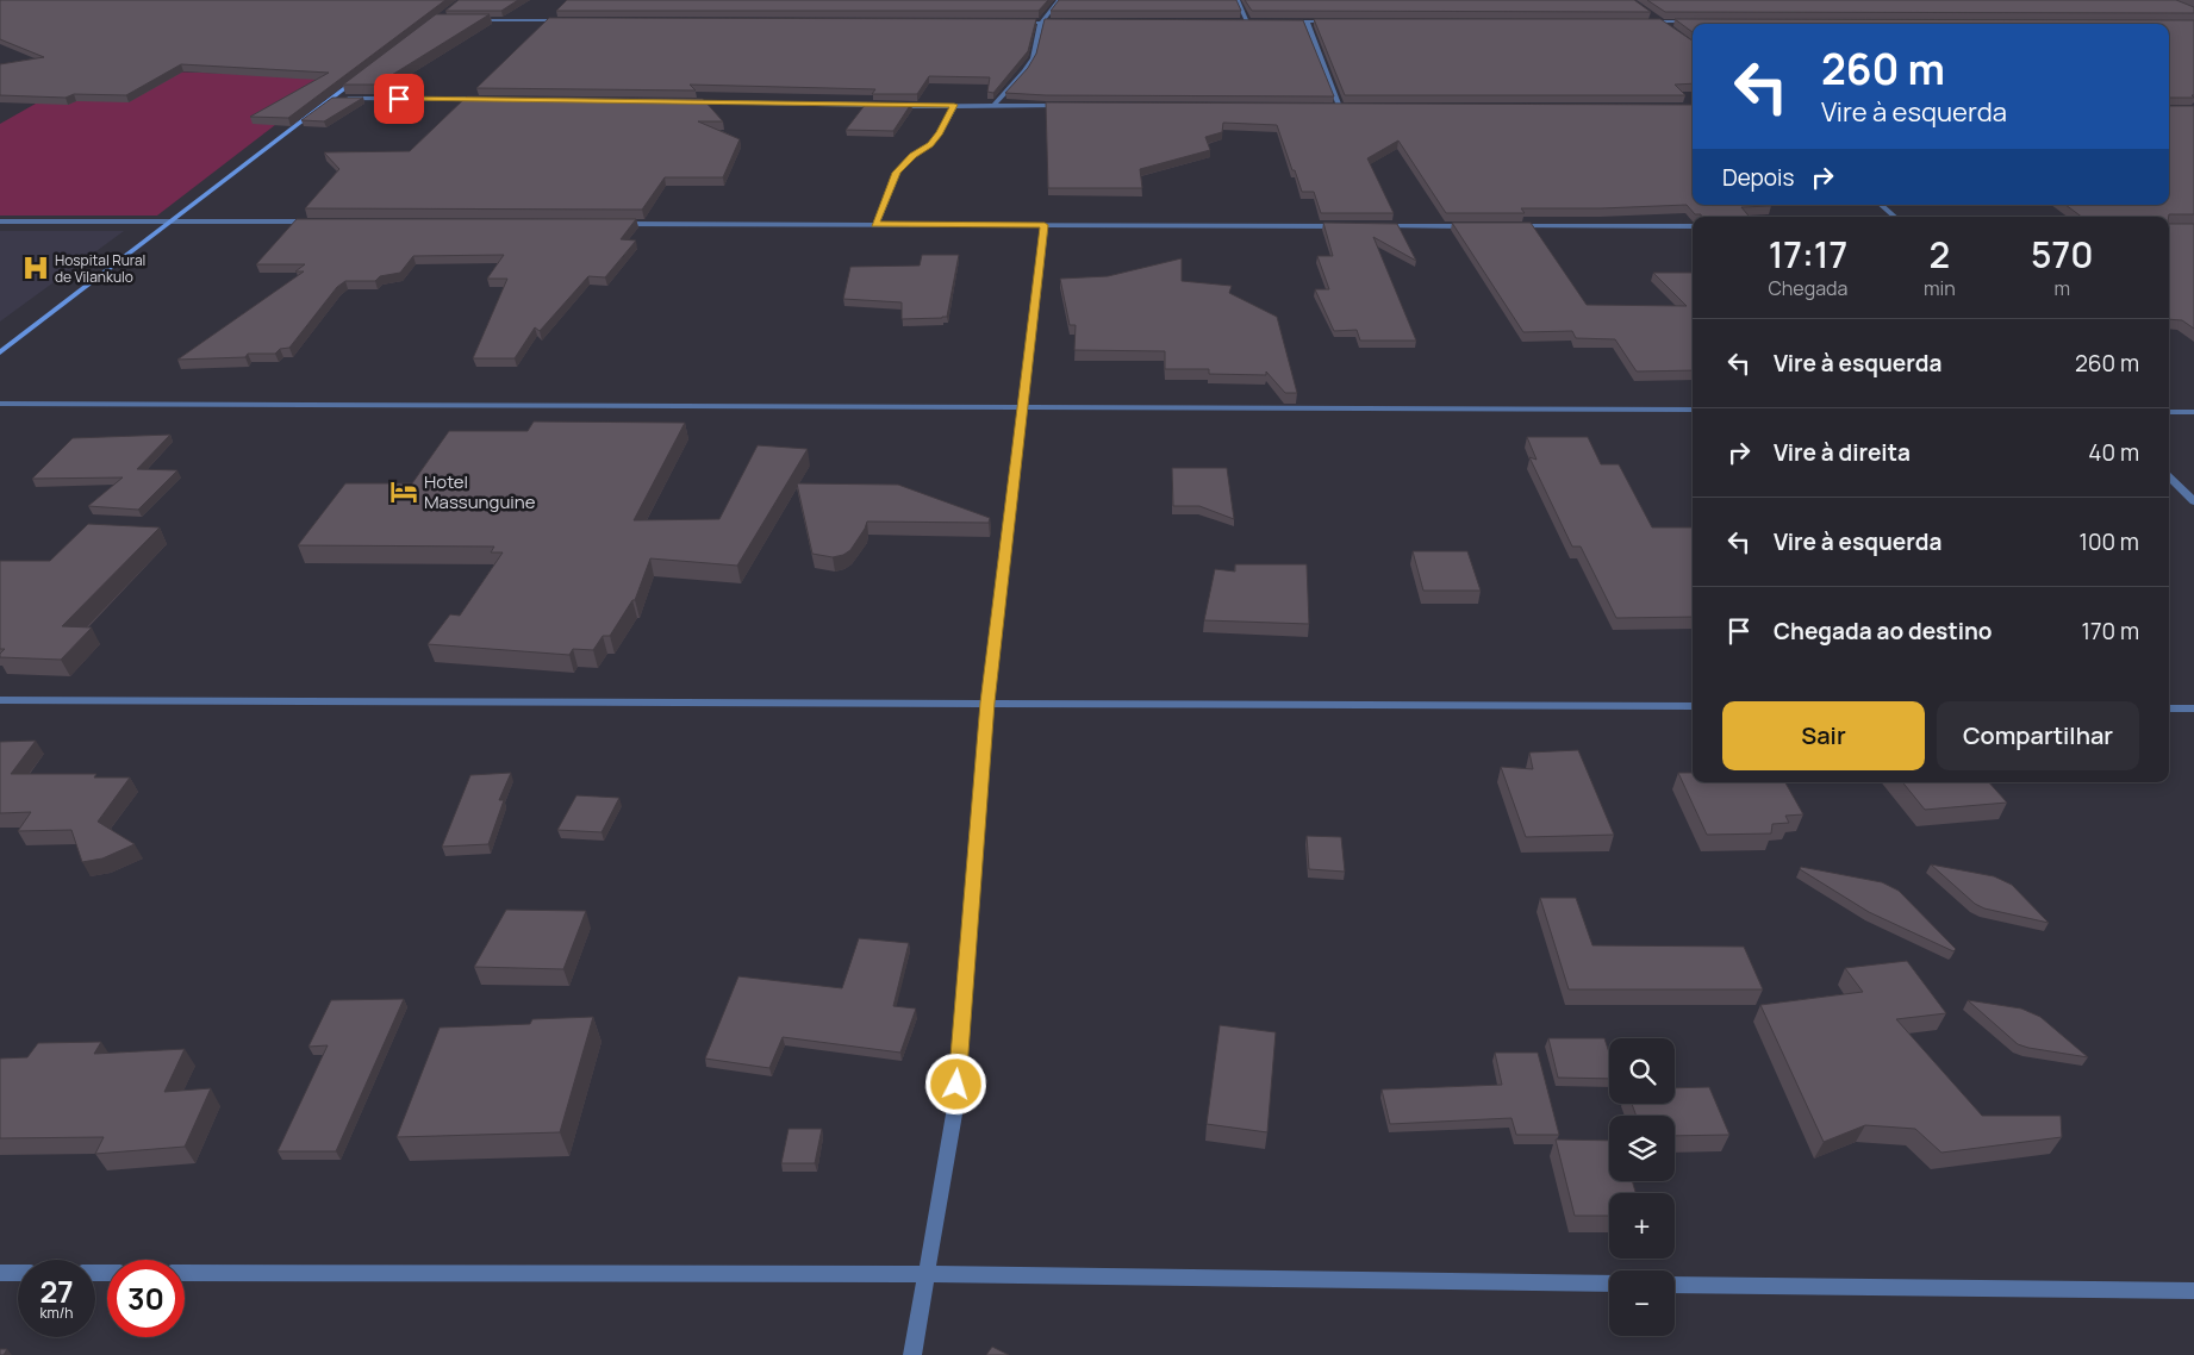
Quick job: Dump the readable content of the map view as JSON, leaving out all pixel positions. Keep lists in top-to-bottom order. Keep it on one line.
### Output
{"places":{"hospital":["Hospital Rural de Vilankulo"],"hotel":["Hotel Massunguine"]},"page":{"turn":["260 m","Vire à esquerda"],"then":"Depois","eta":["17:17","Chegada","2","min","570","m"],"list":[{"name":"Vire à esquerda","value":"260 m"},{"name":"Vire à direita","value":"40 m"},{"name":"Vire à esquerda","value":"100 m"},{"name":"Chegada ao destino","value":"170 m"}],"buttons":["Sair","Compartilhar"],"map_buttons":["+","−"],"speed":"27 km/h","limit":"30"}}
